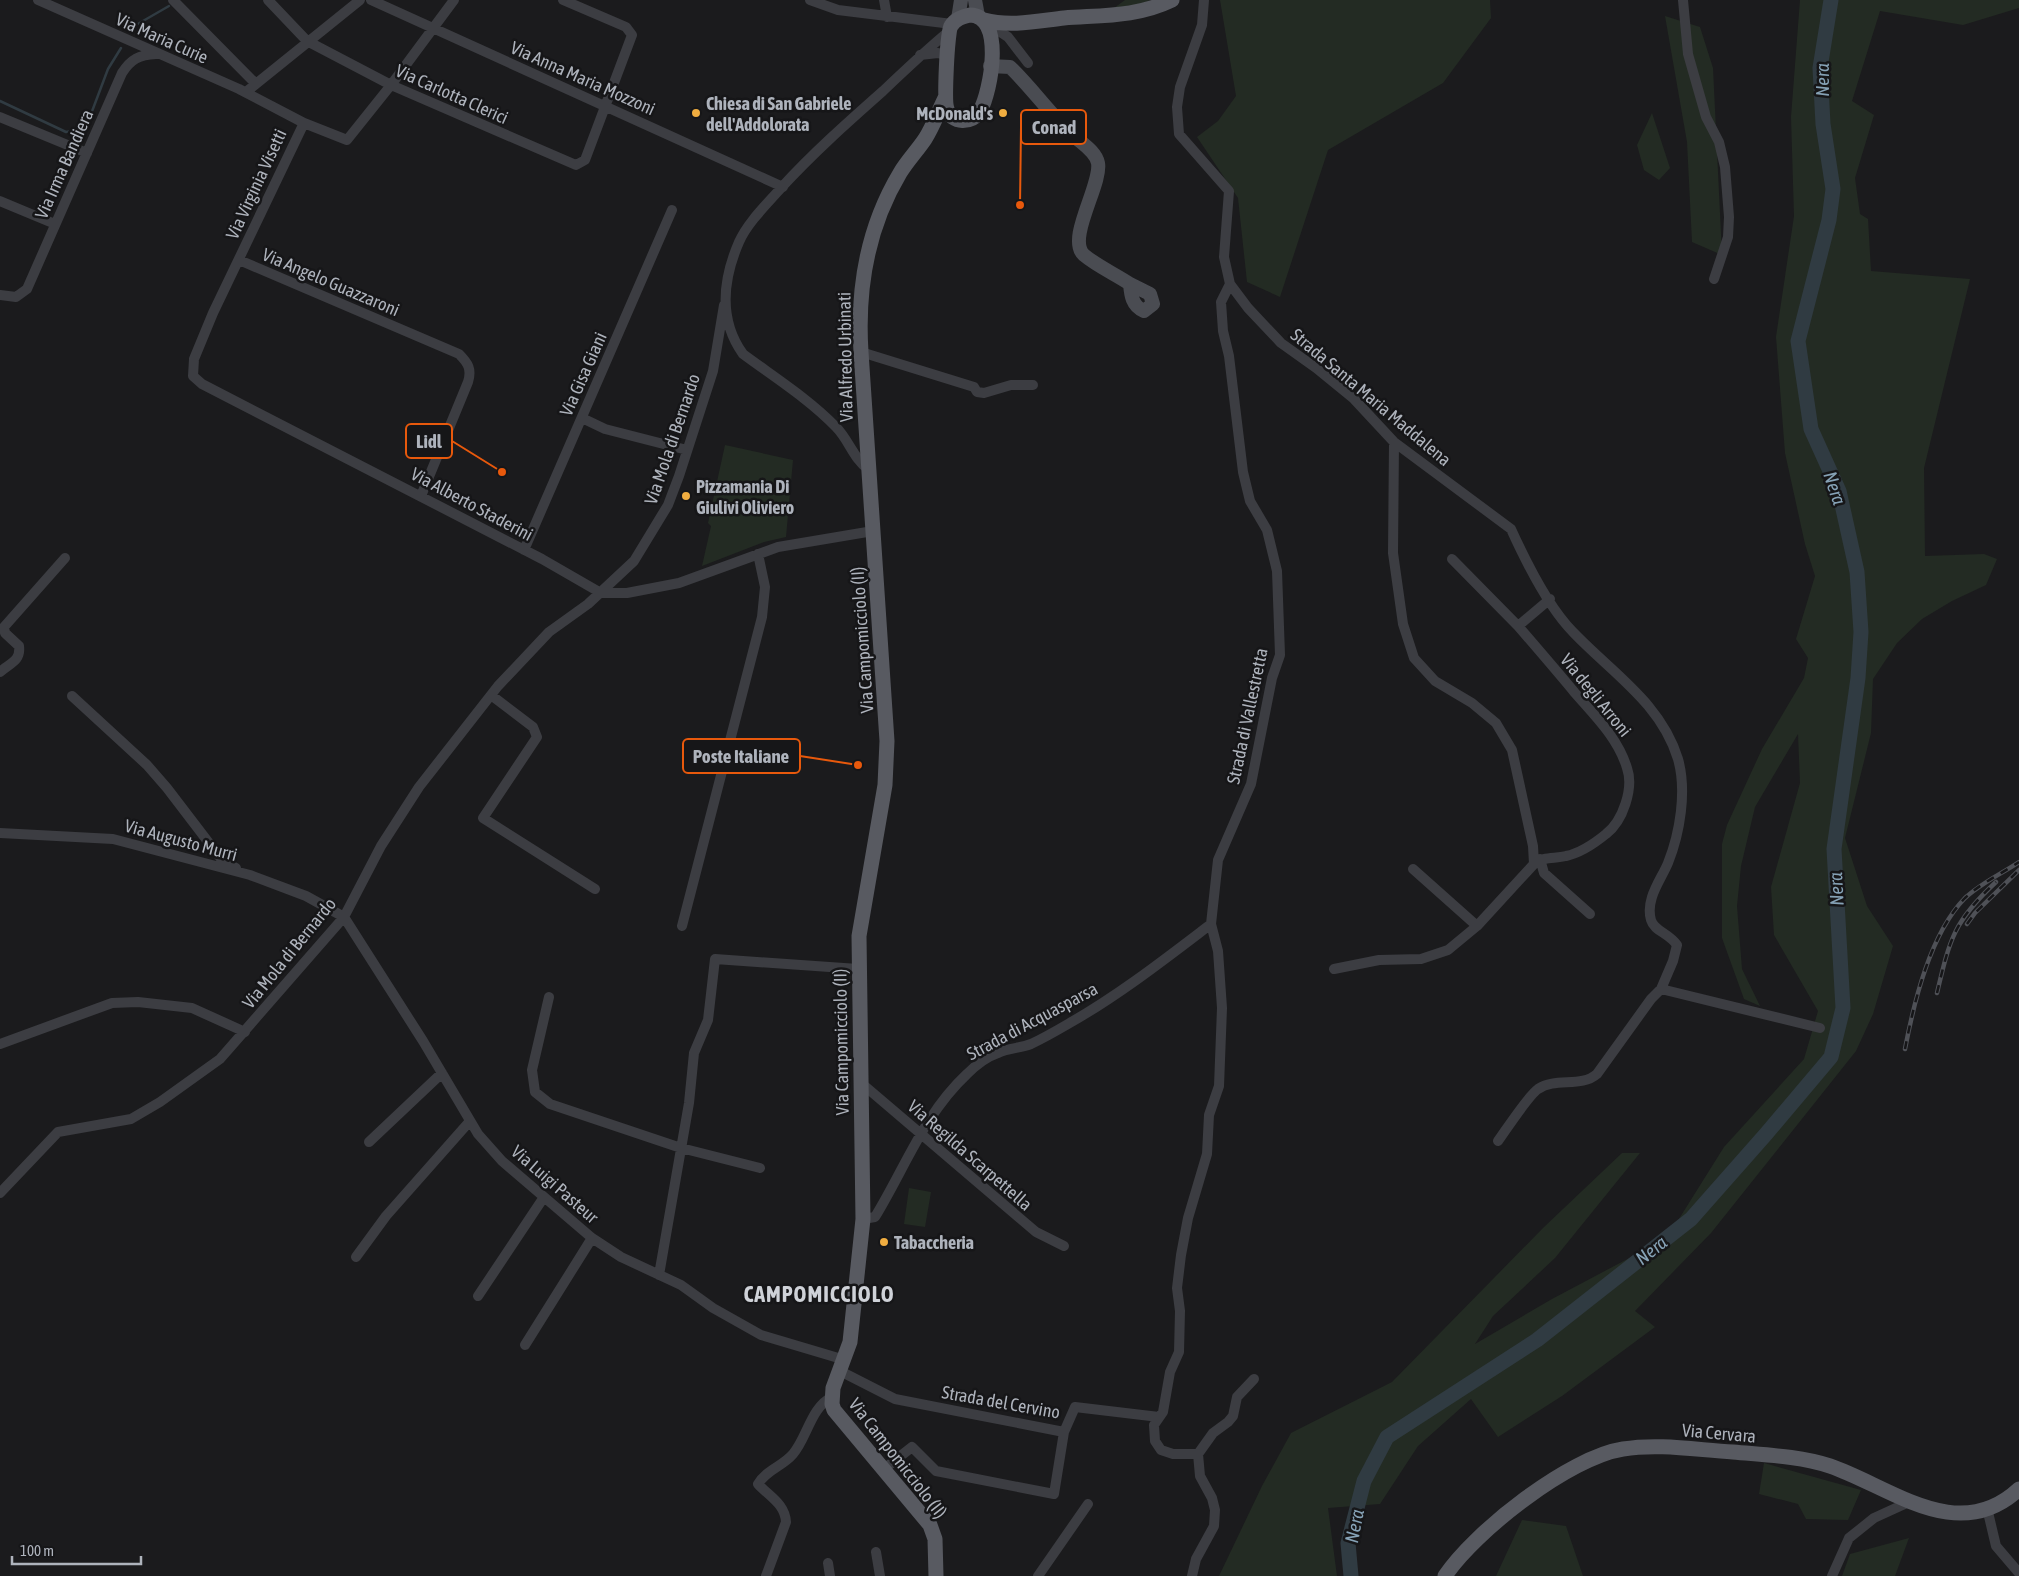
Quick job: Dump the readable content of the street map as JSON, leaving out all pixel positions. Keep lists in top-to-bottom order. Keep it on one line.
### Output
{"streets":{"main road":["Via Alfredo Urbinati","Via Campomicciolo (II)","Via Cervara"],"street":["Via Maria Curie","Via Anna Maria Mozzoni","Via Carlotta Clerici","Via Irma Bandiera","Via Virginia Visetti","Via Angelo Guazzaroni","Via Gisa Giani","Strada Santa Maria Maddalena","Via Mola di Bernardo","Via Alberto Staderini","Via degli Arroni","Strada di Vallestretta","Via Augusto Murri","Strada di Acquasparsa","Via Regilda Scarpettella","Via Luigi Pasteur","Strada del Cervino"]},"crossings":[["Via Maria Curie","Via Irma Bandiera"],["Via Maria Curie","Via Virginia Visetti"],["Via Anna Maria Mozzoni","Via Carlotta Clerici"],["Via Anna Maria Mozzoni","Via Virginia Visetti"],["Via Anna Maria Mozzoni","Via Mola di Bernardo"],["Via Carlotta Clerici","Via Virginia Visetti"],["Via Virginia Visetti","Via Angelo Guazzaroni"],["Via Angelo Guazzaroni","Via Alberto Staderini"],["Via Alfredo Urbinati","Via Campomicciolo (II)"],["Via Gisa Giani","Via Alberto Staderini"],["Strada Santa Maria Maddalena","Strada di Vallestretta"],["Via Mola di Bernardo","Via Alberto Staderini"],["Via Mola di Bernardo","Via Augusto Murri"],["Via Mola di Bernardo","Via Luigi Pasteur"],["Via Campomicciolo (II)","Strada di Acquasparsa"],["Via Campomicciolo (II)","Via Regilda Scarpettella"],["Via Campomicciolo (II)","Via Luigi Pasteur"],["Via Campomicciolo (II)","Strada del Cervino"],["Strada di Vallestretta","Strada di Acquasparsa"],["Strada di Vallestretta","Strada del Cervino"],["Via Augusto Murri","Via Luigi Pasteur"],["Strada di Acquasparsa","Via Regilda Scarpettella"],["Via Luigi Pasteur","Strada del Cervino"]],"districts":["CAMPOMICCIOLO"],"water":["Nera"],"places":["Chiesa di San Gabriele dell'Addolorata","McDonald's","Conad","Lidl","Pizzamania Di Giulivi Oliviero","Poste Italiane","Tabaccheria"],"scale_bar":"100 m"}
